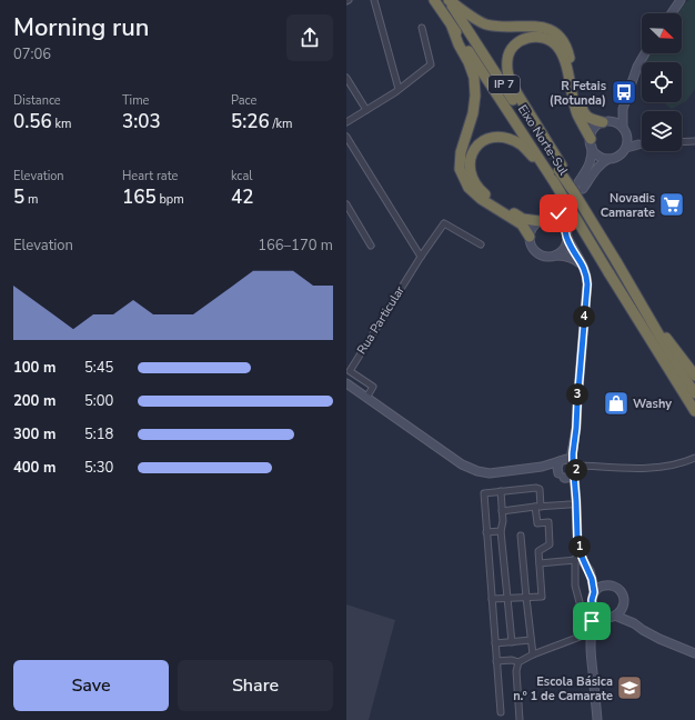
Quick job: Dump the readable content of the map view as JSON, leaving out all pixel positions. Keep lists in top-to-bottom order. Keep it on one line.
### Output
{"streets":{"highway":["IP 7","Eixo Norte-Sul"],"street":["Rua Particular"]},"places":{"bus stop":["R Fetais (Rotunda)"],"supermarket":["Novadis Camarate"],"shop":["Washy"],"school or university":["Escola Básica n.º 1 de Camarate"]},"north":"bottom right","page":{"heading":["Morning run","07:06"],"stats":[["Distance","0.56 km"],["Time","3:03"],["Pace","5:26 /km"],["Elevation","5 m"],["Heart rate","165 bpm"],["kcal","42"]],"chart":["Elevation","166–170 m"],"pins":["4","3","2","1"],"list":[{"name":"100 m","note":"5:45"},{"name":"200 m","note":"5:00"},{"name":"300 m","note":"5:18"},{"name":"400 m","note":"5:30"}],"buttons":["Save","Share"]}}
